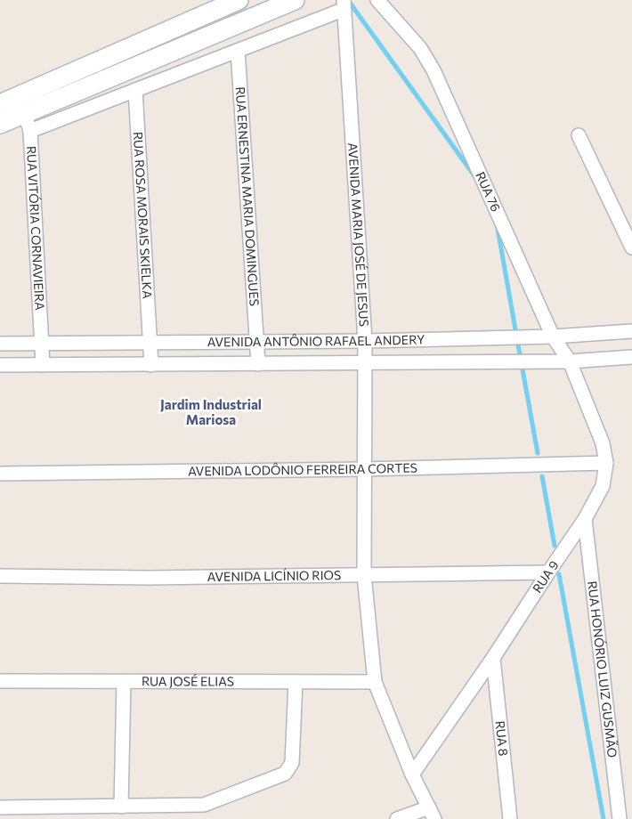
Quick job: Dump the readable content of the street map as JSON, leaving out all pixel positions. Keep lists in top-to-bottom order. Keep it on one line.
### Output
{"streets":{"street":["RUA 76","RUA ERNESTINA MARIA DOMINGUES","RUA ROSA MORAIS SKIELKA","RUA VITÓRIA CORNAVIEIRA","AVENIDA MARIA JOSÉ DE JESUS","AVENIDA ANTÔNIO RAFAEL ANDERY","AVENIDA LODÔNIO FERREIRA CORTES","AVENIDA LICÍNIO RIOS","RUA 9","RUA HONÓRIO LUIZ GUSMÃO","RUA JOSÉ ELIAS","RUA 8"]},"crossings":[["RUA 76","AVENIDA ANTÔNIO RAFAEL ANDERY"],["RUA 76","RUA 9"],["RUA ERNESTINA MARIA DOMINGUES","AVENIDA ANTÔNIO RAFAEL ANDERY"],["RUA ROSA MORAIS SKIELKA","AVENIDA ANTÔNIO RAFAEL ANDERY"],["RUA VITÓRIA CORNAVIEIRA","AVENIDA ANTÔNIO RAFAEL ANDERY"],["AVENIDA MARIA JOSÉ DE JESUS","AVENIDA ANTÔNIO RAFAEL ANDERY"],["AVENIDA MARIA JOSÉ DE JESUS","AVENIDA LODÔNIO FERREIRA CORTES"],["AVENIDA MARIA JOSÉ DE JESUS","AVENIDA LICÍNIO RIOS"],["AVENIDA MARIA JOSÉ DE JESUS","RUA 9"],["AVENIDA MARIA JOSÉ DE JESUS","RUA JOSÉ ELIAS"],["AVENIDA ANTÔNIO RAFAEL ANDERY","RUA 9"],["AVENIDA LODÔNIO FERREIRA CORTES","RUA 9"],["AVENIDA LICÍNIO RIOS","RUA 9"],["RUA 9","RUA HONÓRIO LUIZ GUSMÃO"],["RUA 9","RUA 8"]],"districts":["Jardim Industrial Mariosa"]}
